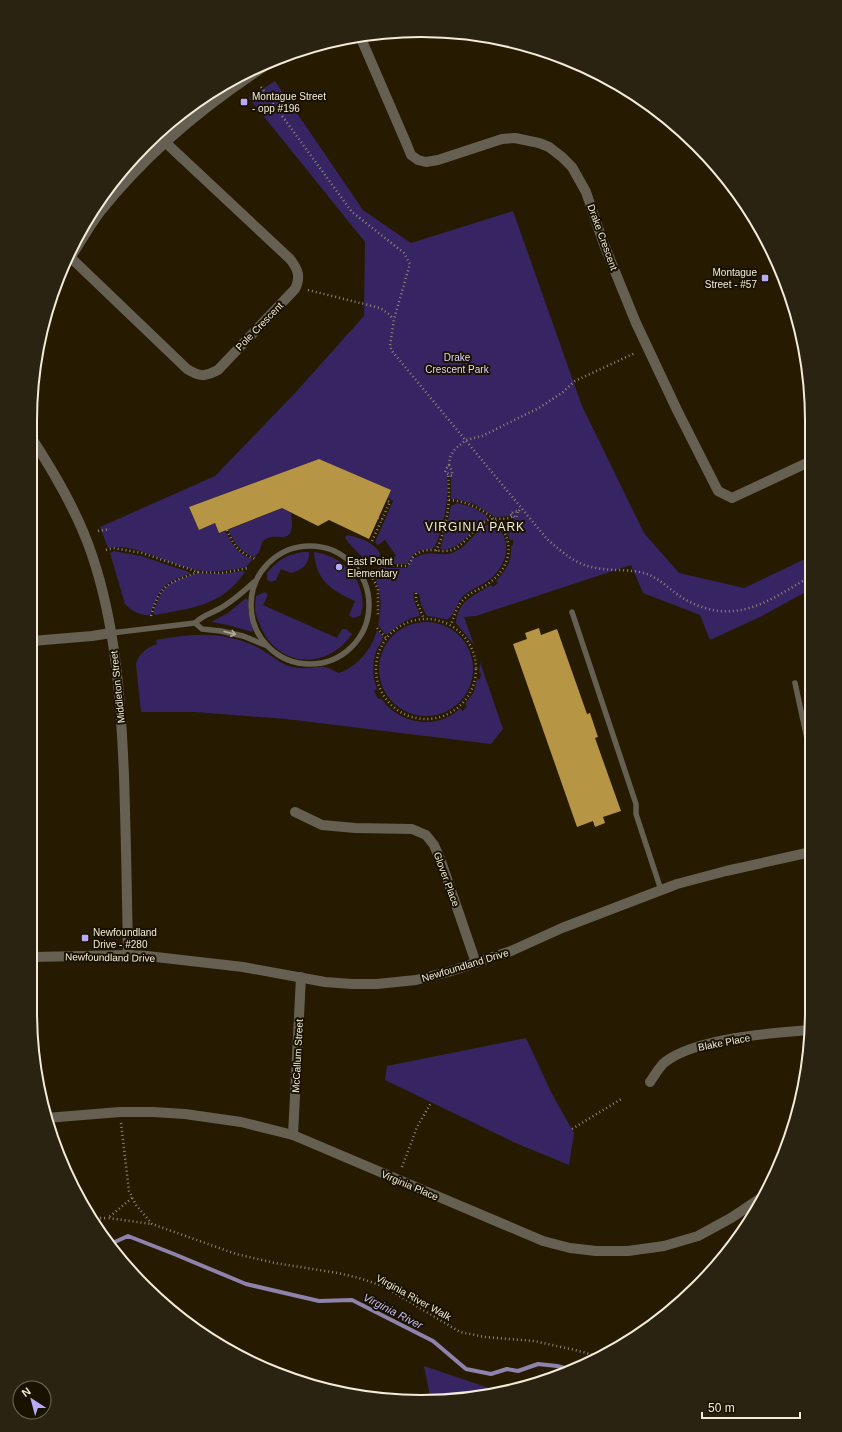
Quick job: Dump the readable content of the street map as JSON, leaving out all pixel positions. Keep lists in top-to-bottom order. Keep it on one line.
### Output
{"streets":{"street":["Drake Crescent","Pole Crescent","Middleton Street","Glover Place","Newfoundland Drive","Blake Place","McCallum Street","Virginia Place"],"path":["Virginia River Walk"]},"crossings":[["Middleton Street","Newfoundland Drive"],["Glover Place","Newfoundland Drive"],["Newfoundland Drive","McCallum Street"],["McCallum Street","Virginia Place"]],"districts":["VIRGINIA PARK"],"water":["Virginia River"],"parks":["Drake Crescent Park"],"places":{"transit":["Montague Street - opp #196","Montague Street - #57","Newfoundland Drive - #280"],"other":["East Point Elementary"]},"scale_bar":"50 m","north":"top left"}
